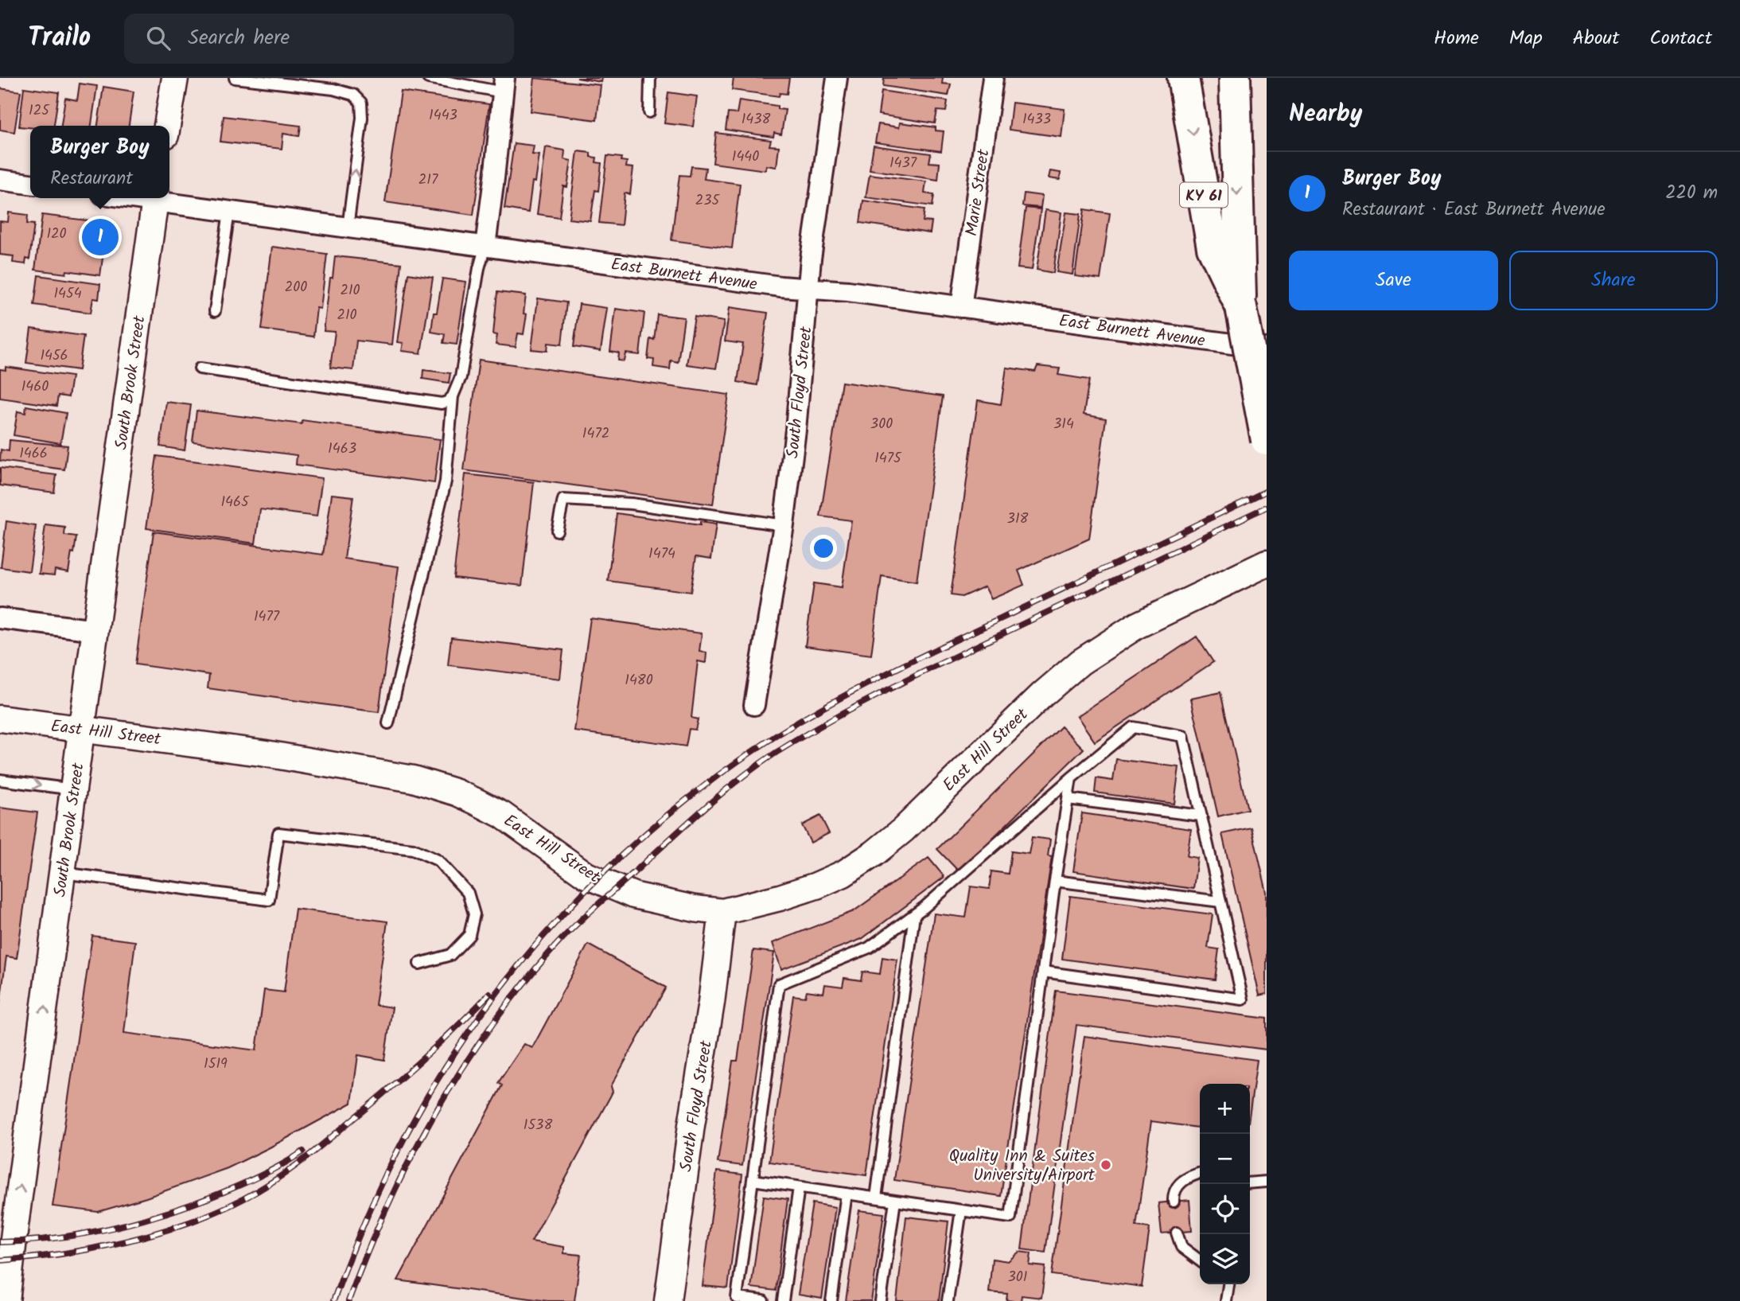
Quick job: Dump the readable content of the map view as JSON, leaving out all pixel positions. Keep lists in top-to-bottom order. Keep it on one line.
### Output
{"streets":{"highway":["KY 61"],"street":["Marie Street","East Burnett Avenue","South Brook Street","South Floyd Street","East Hill Street"]},"crossings":[["Marie Street","East Burnett Avenue"],["East Burnett Avenue","South Floyd Street"],["South Brook Street","East Hill Street"],["South Floyd Street","East Hill Street"]],"one_way":["South Brook Street"],"places":["Quality Inn & Suites University/Airport"],"house_numbers":["125","1443","1438","1433","1440","1437","217","235","120","200","210","1454","210","1456","1460","300","314","1472","1463","1466","1475","1465","318","1474","1477","1480","1519","1538","301"],"page":{"header":"Trailo","search":"Search here","nav":["Home","Map","About","Contact"],"heading":"Nearby","popup":["Burger Boy","Restaurant"],"list":[{"mark":"1","name":"Burger Boy","note":"Restaurant · East Burnett Avenue","value":"220 m"}],"pins":"1","buttons":["Save","Share"],"map_buttons":["+","−"]}}
